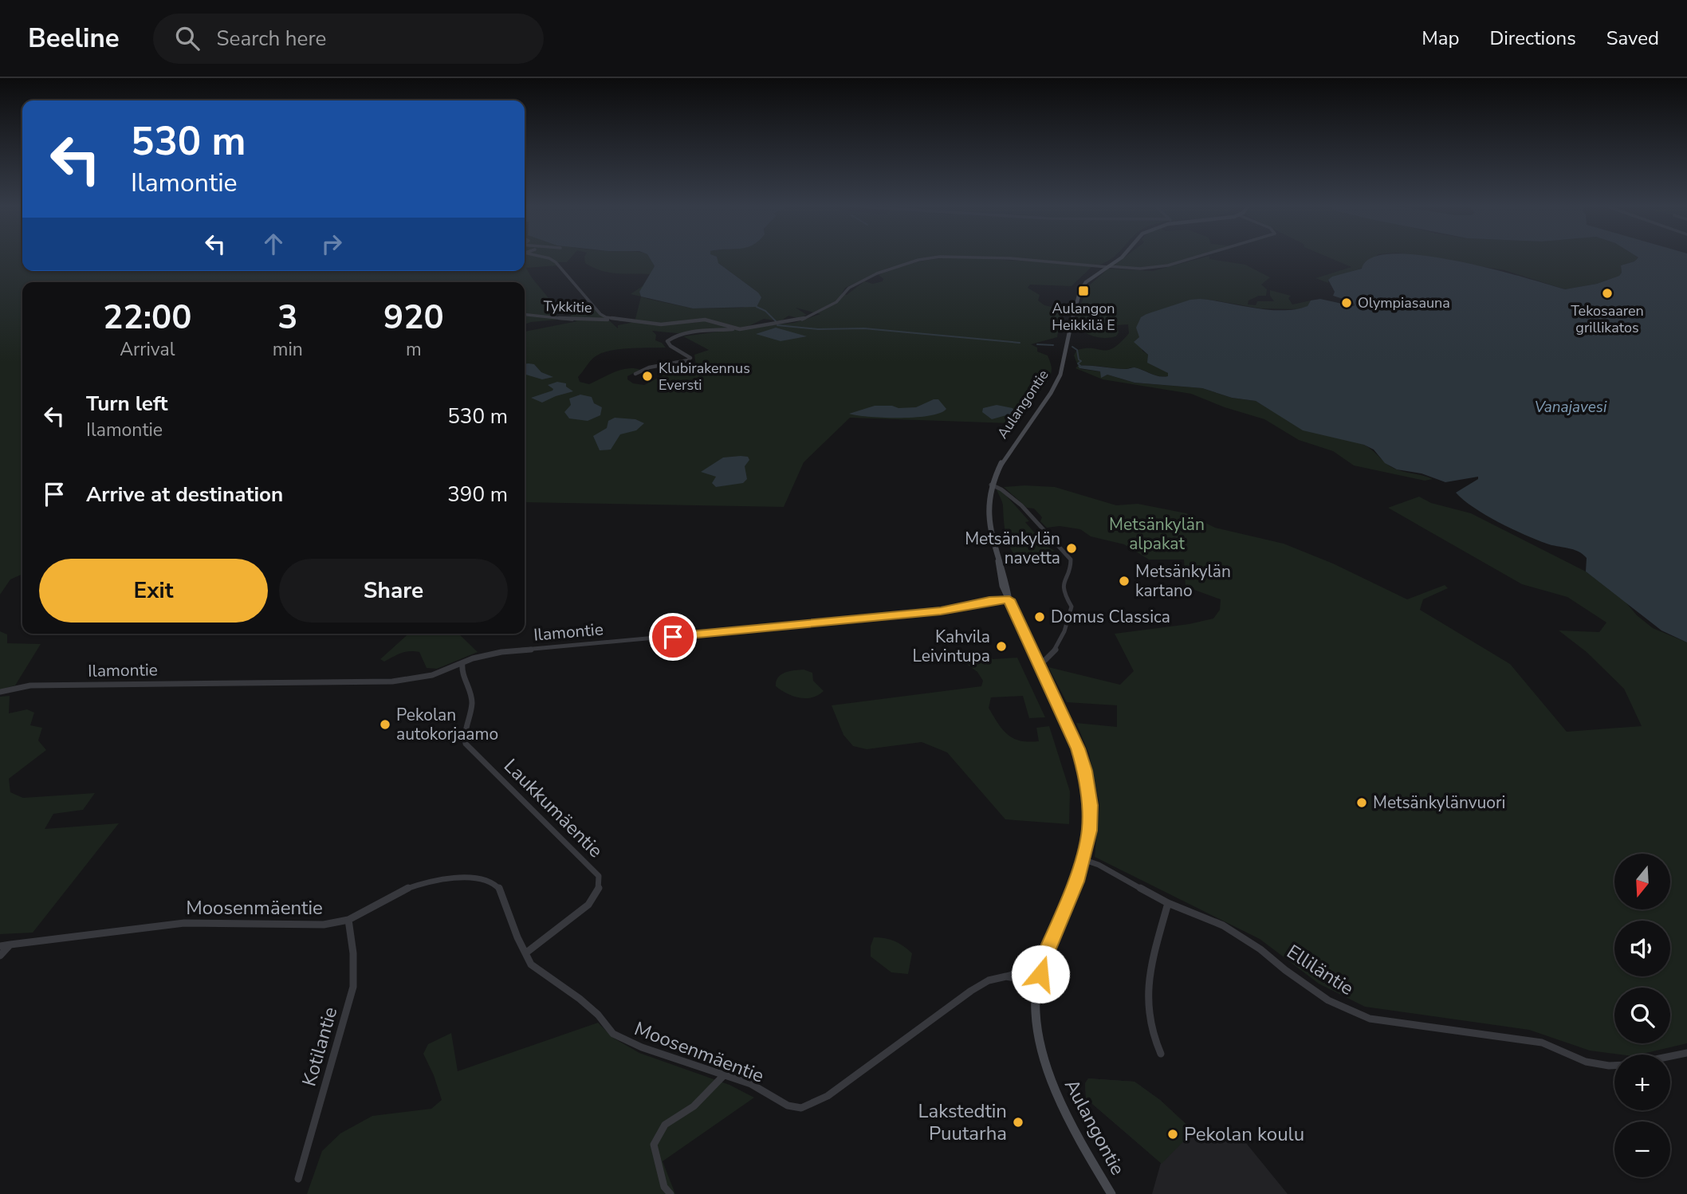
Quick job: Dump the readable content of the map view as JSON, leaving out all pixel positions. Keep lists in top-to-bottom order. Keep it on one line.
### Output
{"streets":{"street":["Tykkitie","Aulangontie","Ilamontie","Laukkumäentie","Moosenmäentie","Elliläntie","Kotilantie"]},"crossings":[["Aulangontie","Ilamontie"],["Aulangontie","Moosenmäentie"],["Aulangontie","Elliläntie"],["Ilamontie","Laukkumäentie"],["Laukkumäentie","Moosenmäentie"],["Moosenmäentie","Kotilantie"]],"water":["Vanajavesi"],"parks":["Metsänkylän alpakat"],"places":{"transit":["Aulangon Heikkilä E"],"other":["Tekosaaren grillikatos","Olympiasauna","Klubirakennus Eversti","Metsänkylän navetta","Metsänkylän kartano","Domus Classica","Kahvila Leivintupa","Pekolan autokorjaamo","Metsänkylänvuori","Lakstedtin Puutarha","Pekolan koulu"]},"north":"bottom","page":{"header":"Beeline","search":"Search here","nav":["Map","Directions","Saved"],"turn":["530 m","Ilamontie"],"eta":["22:00","Arrival","3","min","920","m"],"list":[{"name":"Turn left","note":"Ilamontie","value":"530 m"},{"name":"Arrive at destination","value":"390 m"}],"buttons":["Exit","Share"],"map_buttons":["+","−"]}}
